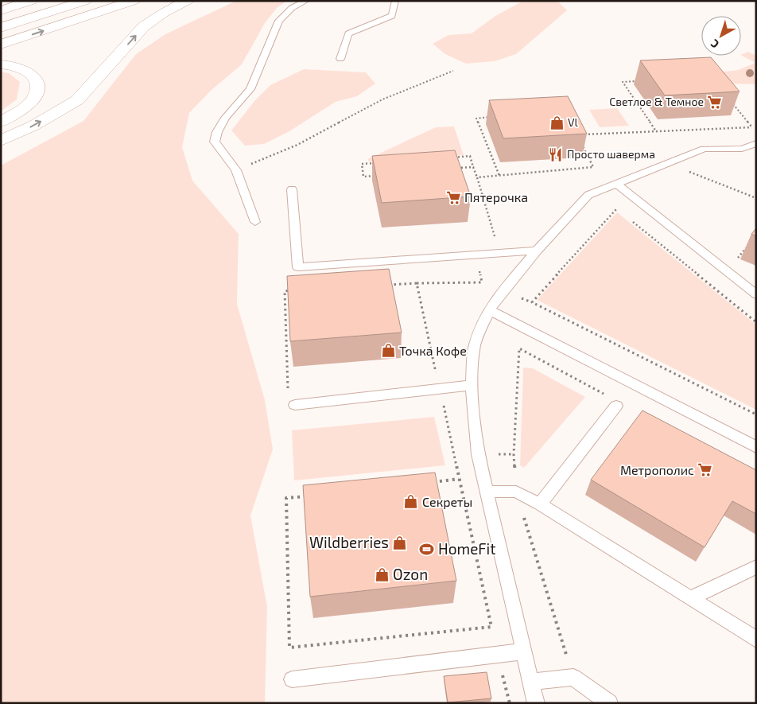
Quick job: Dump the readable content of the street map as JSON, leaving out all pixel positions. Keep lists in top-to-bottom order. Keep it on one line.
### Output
{"places":{"supermarket":["Светлое & Темное","Пятерочка","Метрополис"],"shop":["Vl","Точка Кофе","Секреты","Wildberries","Ozon"],"restaurant":["Просто шаверма"],"sports":["HomeFit"]},"north":"bottom left"}
